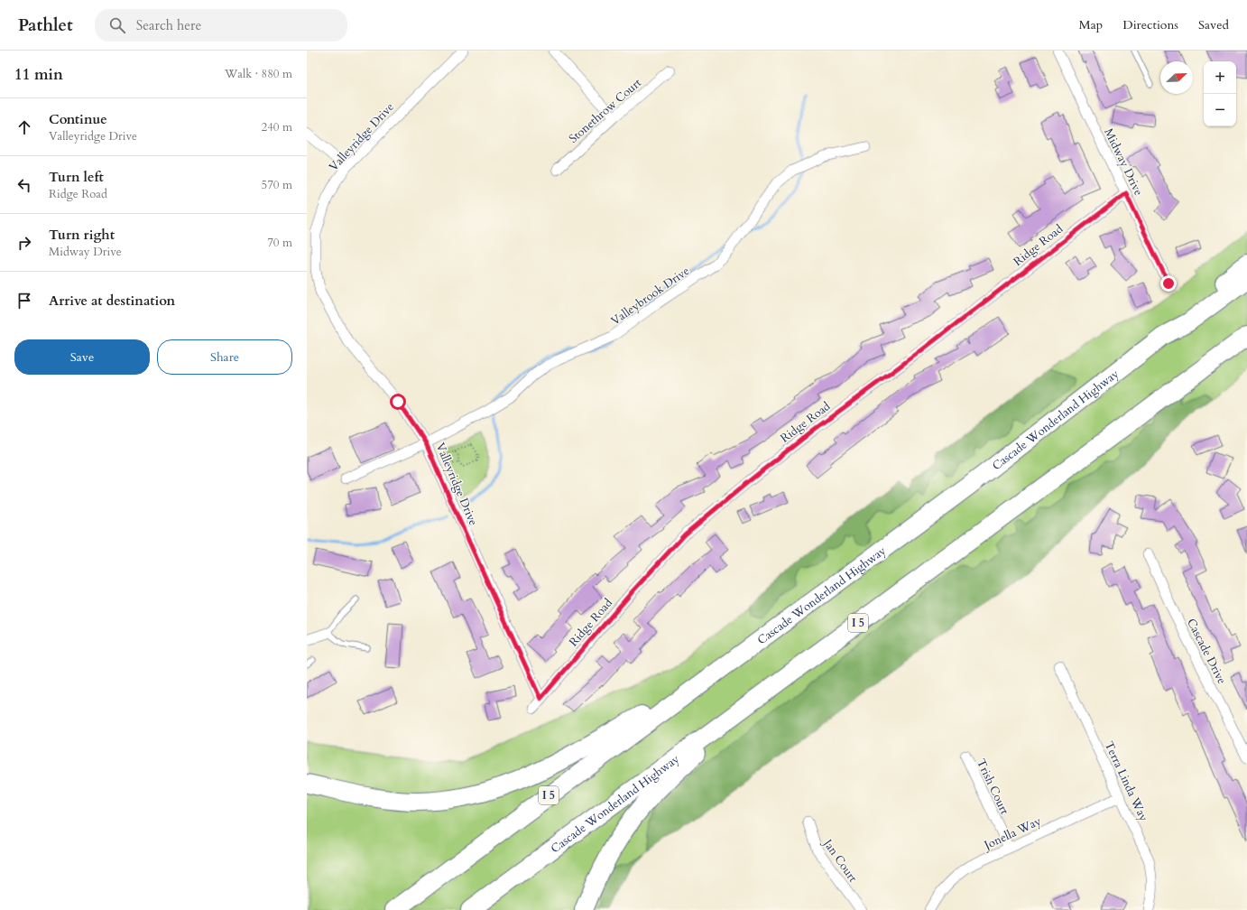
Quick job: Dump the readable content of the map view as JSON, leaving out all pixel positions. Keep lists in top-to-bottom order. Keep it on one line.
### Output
{"streets":{"highway":["Cascade Wonderland Highway","I 5"],"street":["Stonethrow Court","Valleyridge Drive","Midway Drive","Ridge Road","Valleybrook Drive","Cascade Drive","Terra Linda Way","Trish Court","Jonella Way","Jan Court"]},"crossings":[["Valleyridge Drive","Ridge Road"],["Valleyridge Drive","Valleybrook Drive"],["Midway Drive","Ridge Road"],["Terra Linda Way","Jonella Way"],["Trish Court","Jonella Way"]],"north":"top right","page":{"header":"Pathlet","search":"Search here","nav":["Map","Directions","Saved"],"heading":["11 min","Walk · 880 m"],"map_buttons":["+","−"],"list":[["Continue","Valleyridge Drive","240 m"],["Turn left","Ridge Road","570 m"],["Turn right","Midway Drive","70 m"],"Arrive at destination"],"buttons":["Save","Share"]}}
